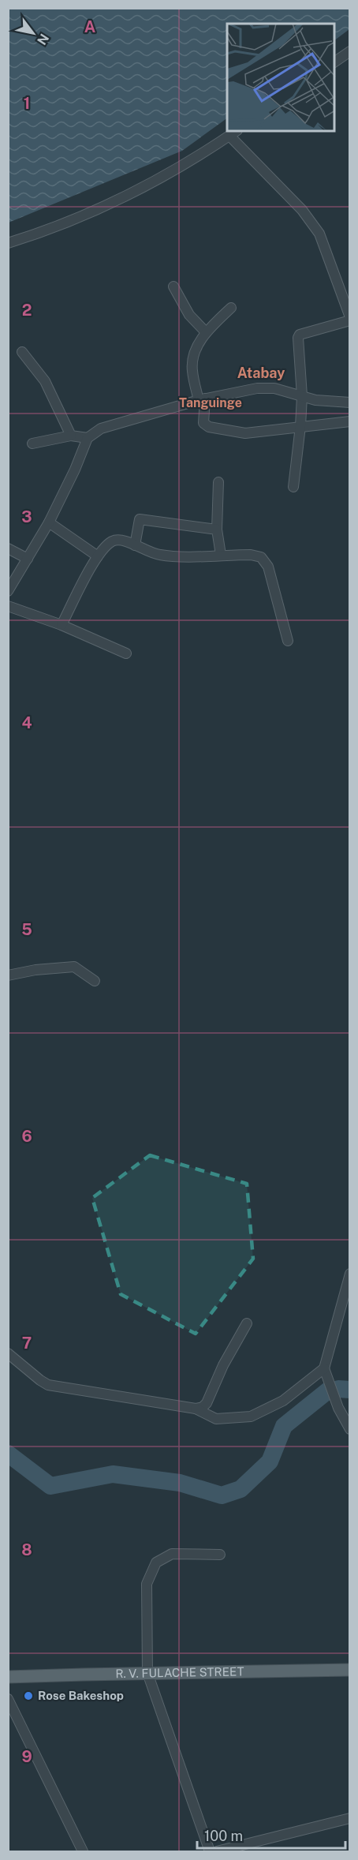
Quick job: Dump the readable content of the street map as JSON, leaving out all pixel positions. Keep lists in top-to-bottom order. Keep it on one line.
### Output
{"streets":{"main road":["R. V. FULACHE STREET"]},"districts":["Atabay","Tanguinge"],"places":["Rose Bakeshop"],"scale_bar":"100 m","north":"bottom right","grid":{"columns":["A"],"rows":["1","2","3","4","5","6","7","8","9"]}}
